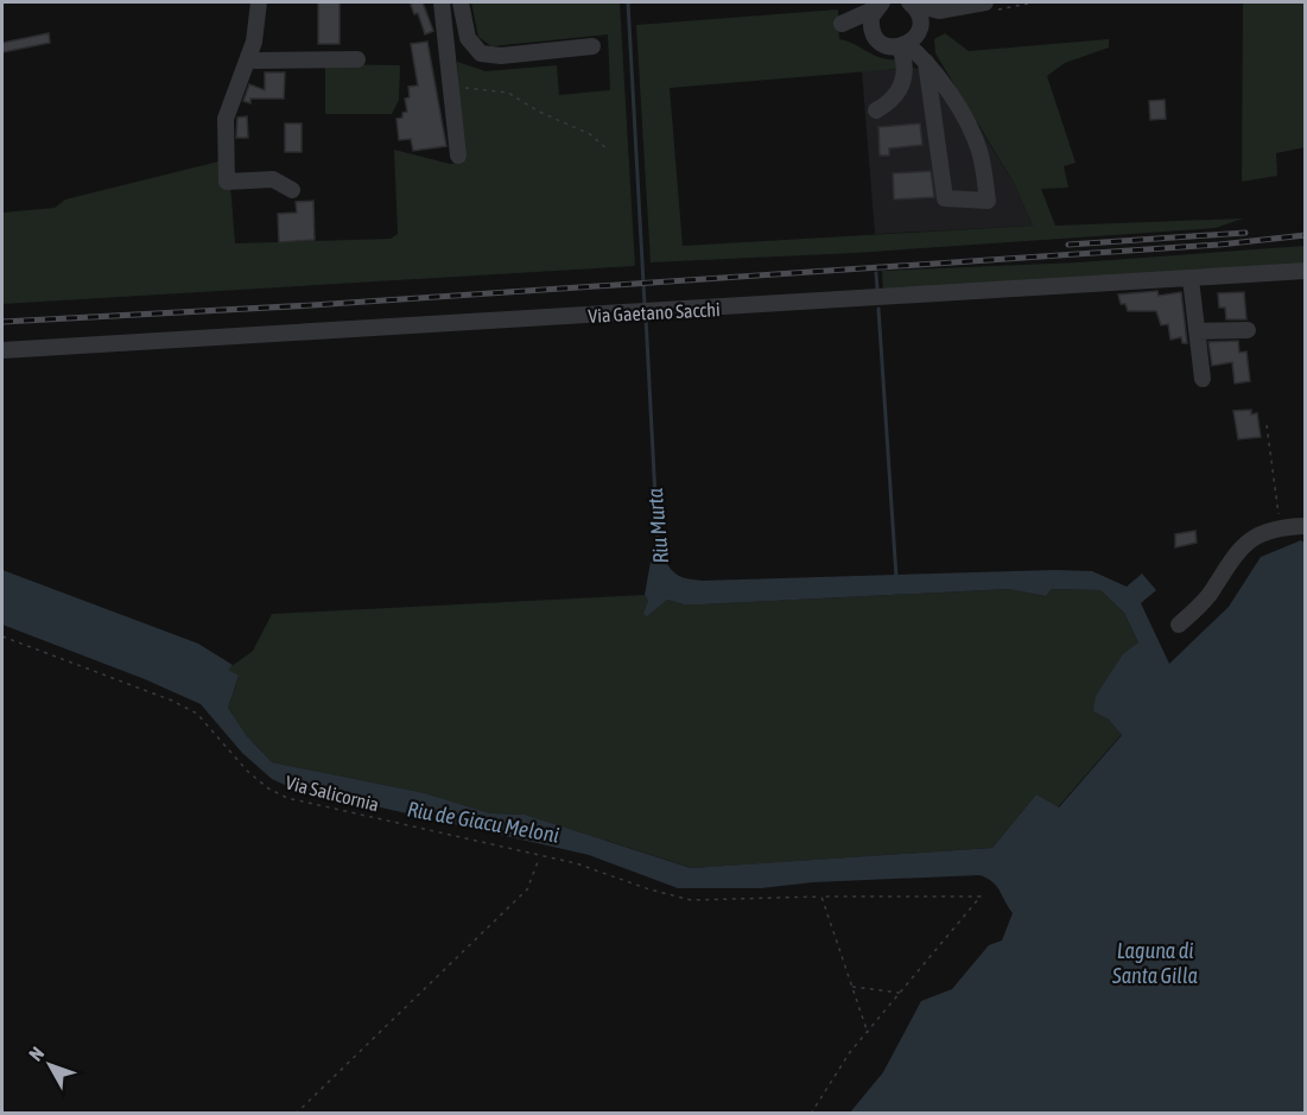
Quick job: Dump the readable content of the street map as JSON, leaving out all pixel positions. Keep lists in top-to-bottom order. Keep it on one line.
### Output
{"streets":{"street":["Via Gaetano Sacchi"],"path":["Via Salicornia"]},"water":["Riu Murta","Riu de Giacu Meloni","Laguna di Santa Gilla"],"north":"top left"}
